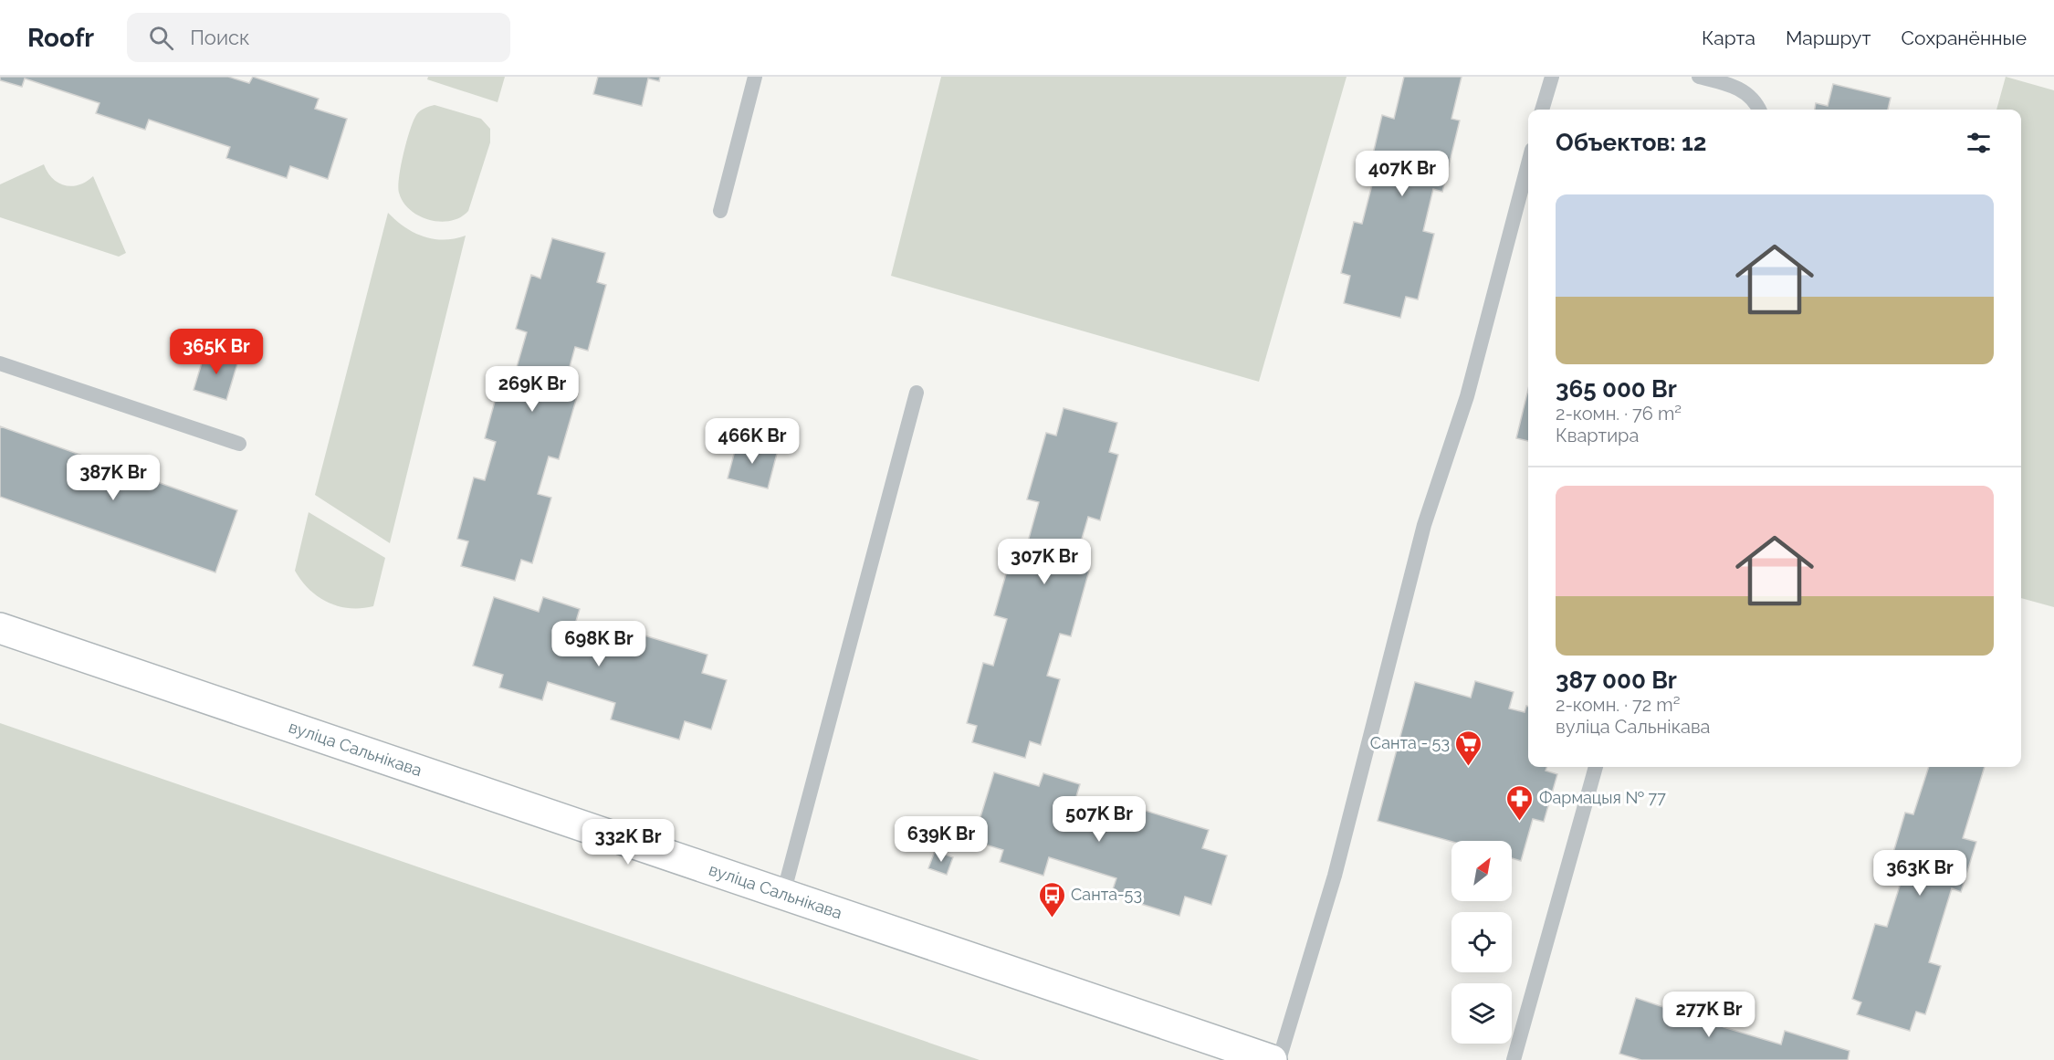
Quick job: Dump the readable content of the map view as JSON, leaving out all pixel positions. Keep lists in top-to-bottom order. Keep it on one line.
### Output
{"streets":{"street":["вуліца Сальнікава"]},"places":{"supermarket":["Санта - 53"],"pharmacy":["Фармацыя № 77"],"bus stop":["Санта-53"]},"north":"top right","page":{"header":"Roofr","search":"Поиск","nav":["Карта","Маршрут","Сохранённые"],"heading":"Объектов: 12","price":["407K Br","365K Br","269K Br","466K Br","387K Br","307K Br","698K Br","507K Br","639K Br","332K Br","363K Br","277K Br"],"list":[{"name":"365 000 Br","note":"2-комн. · 76 m² · Квартира"},{"name":"387 000 Br","note":"2-комн. · 72 m² · вуліца Сальнікава"}]}}
